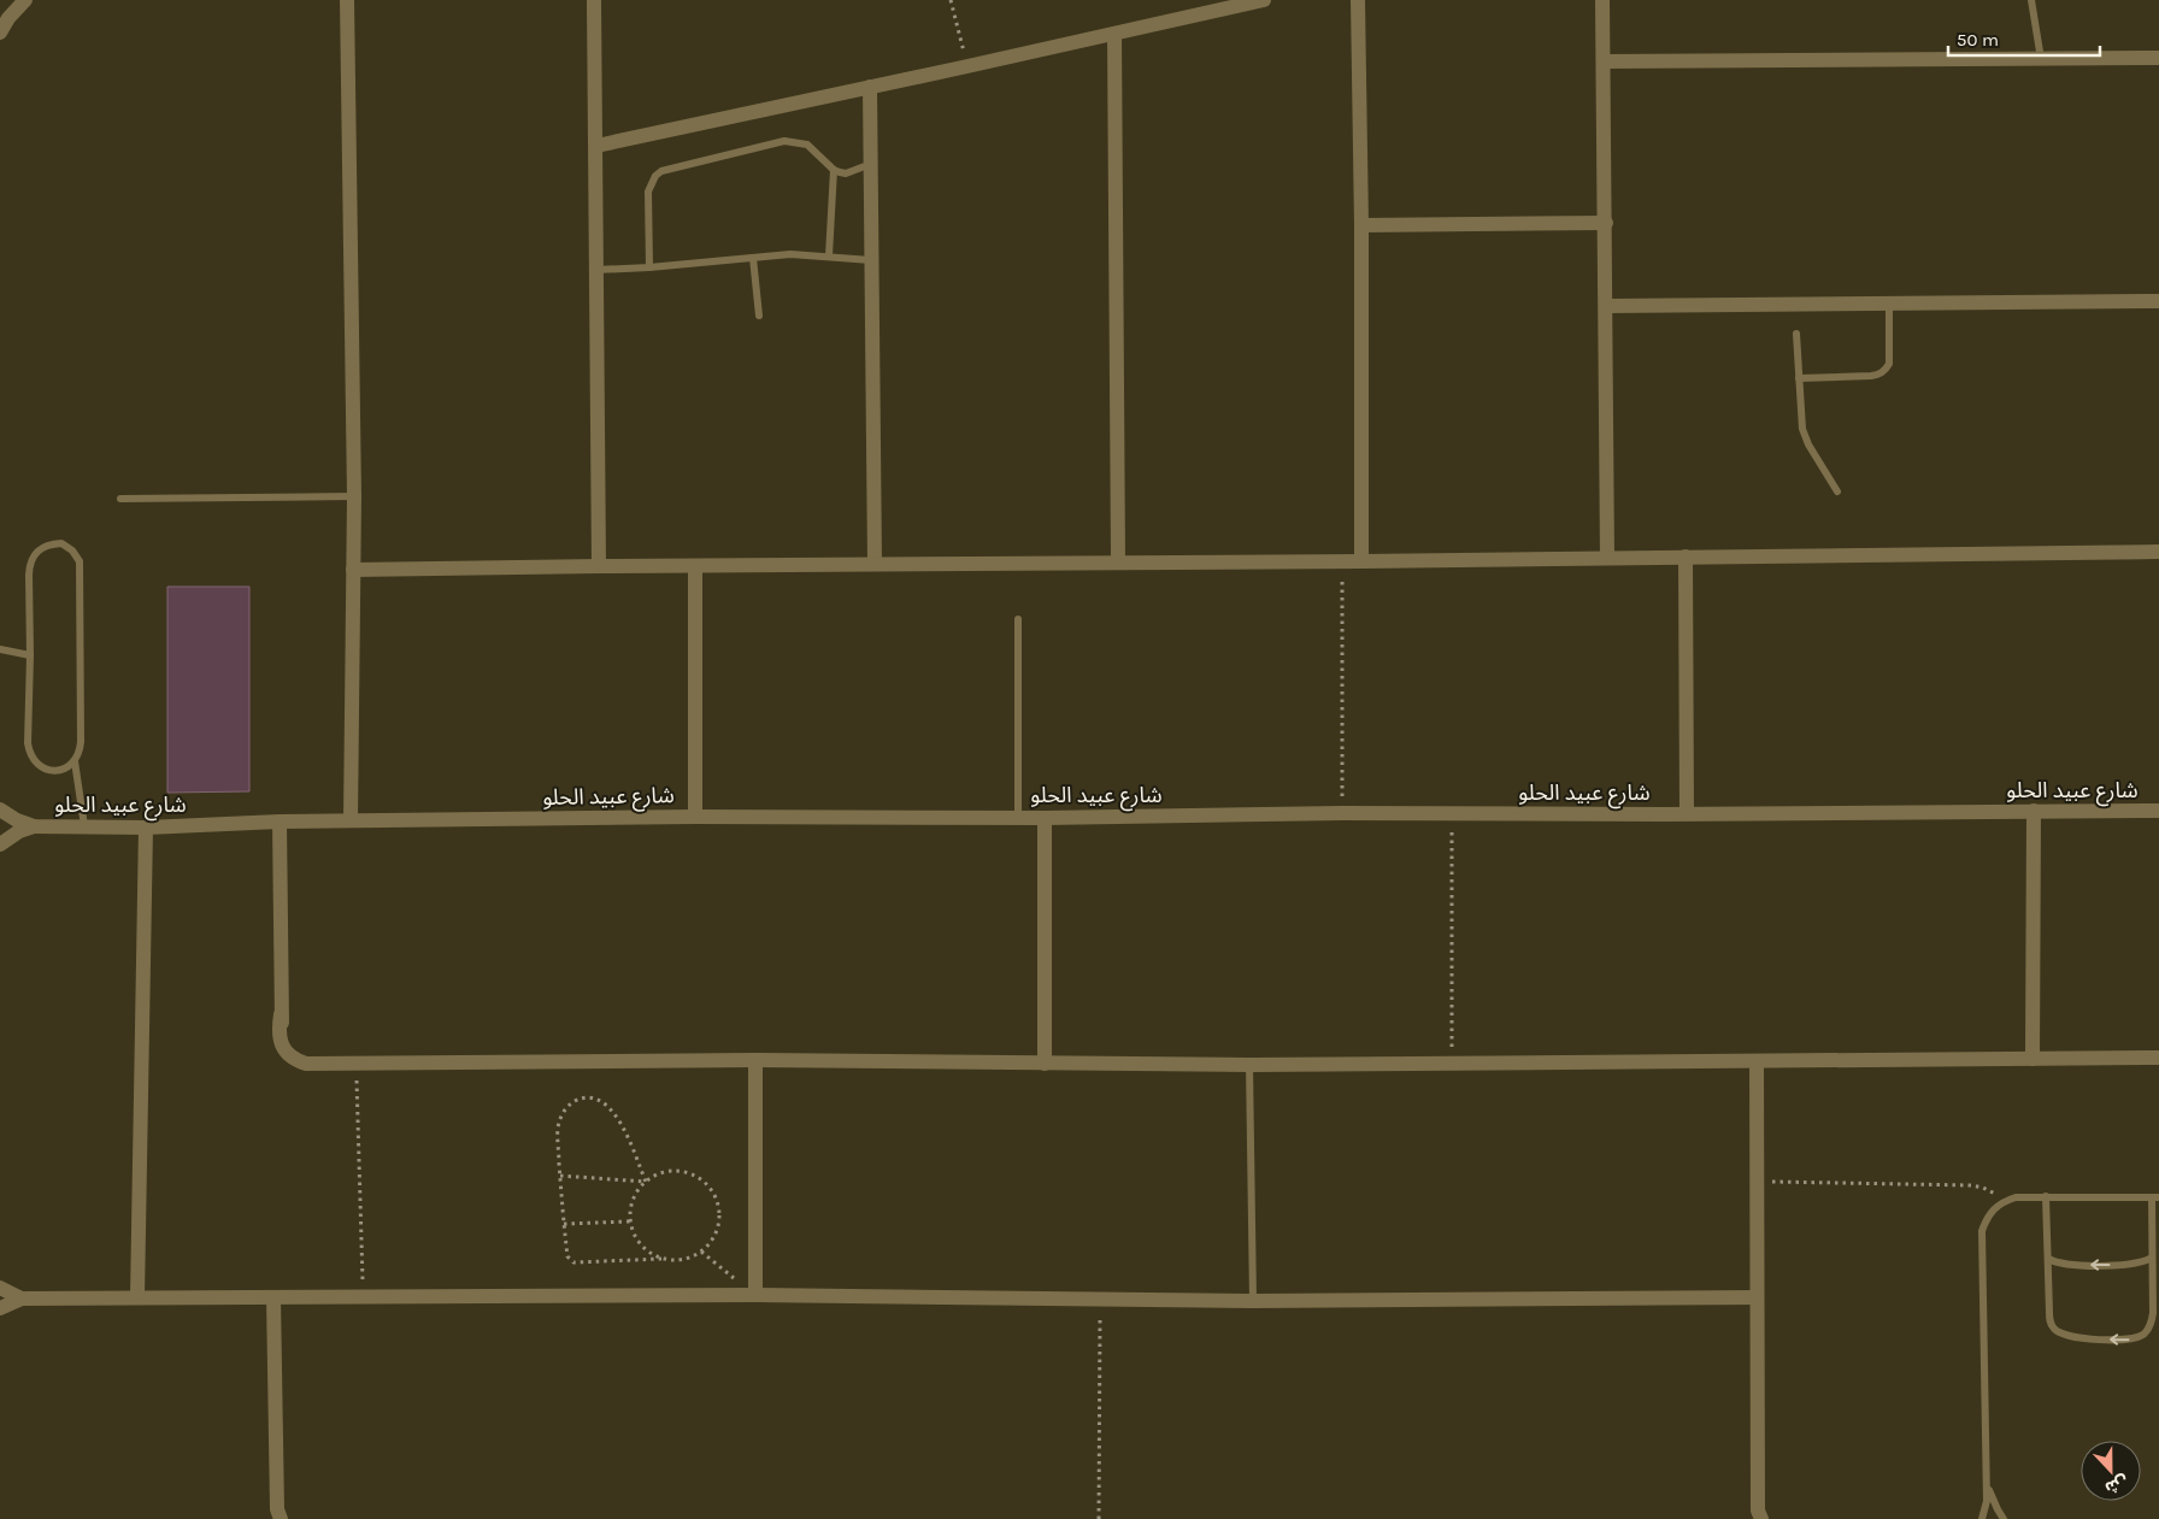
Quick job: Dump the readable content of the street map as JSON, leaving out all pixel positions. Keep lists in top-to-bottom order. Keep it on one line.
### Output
{"streets":{"street":["شارع عبيد الحلو"]},"scale_bar":"50 m","north":"bottom"}
